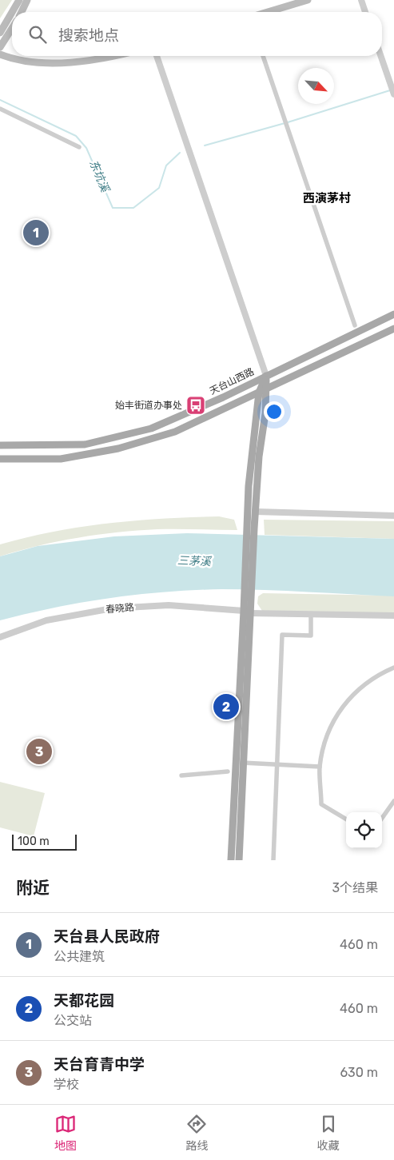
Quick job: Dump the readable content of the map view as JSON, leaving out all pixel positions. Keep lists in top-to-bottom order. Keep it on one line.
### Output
{"streets":{"main road":["天台山西路"],"street":["春晓路"]},"districts":["西演茅村"],"water":["东坑溪","三茅溪"],"places":{"bus stop":["始丰街道办事处"]},"scale_bar":"100 m","north":"bottom right","page":{"search":"搜索地点","pins":["1","2","3"],"scale":"100 m","heading":["附近","3个结果"],"list":[{"mark":"1","name":"天台县人民政府","note":"公共建筑","value":"460 m"},{"mark":"2","name":"天都花园","note":"公交站","value":"460 m"},{"mark":"3","name":"天台育青中学","note":"学校","value":"630 m"}],"nav":["地图","路线","收藏"]}}
